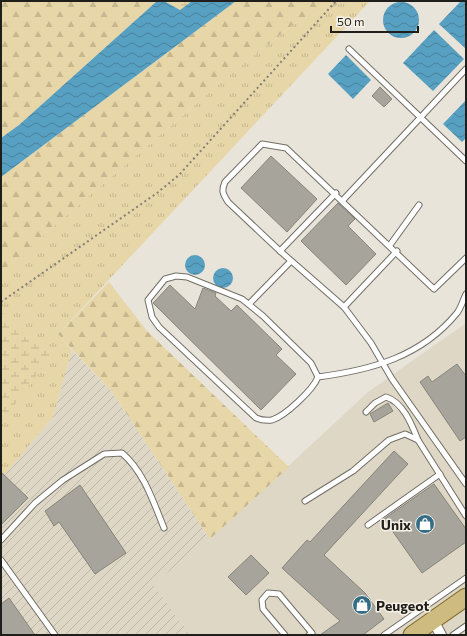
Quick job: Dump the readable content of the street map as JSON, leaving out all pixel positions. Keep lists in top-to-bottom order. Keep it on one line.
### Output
{"places":{"shop":["Unix","Peugeot"]},"scale_bar":"50 m"}
